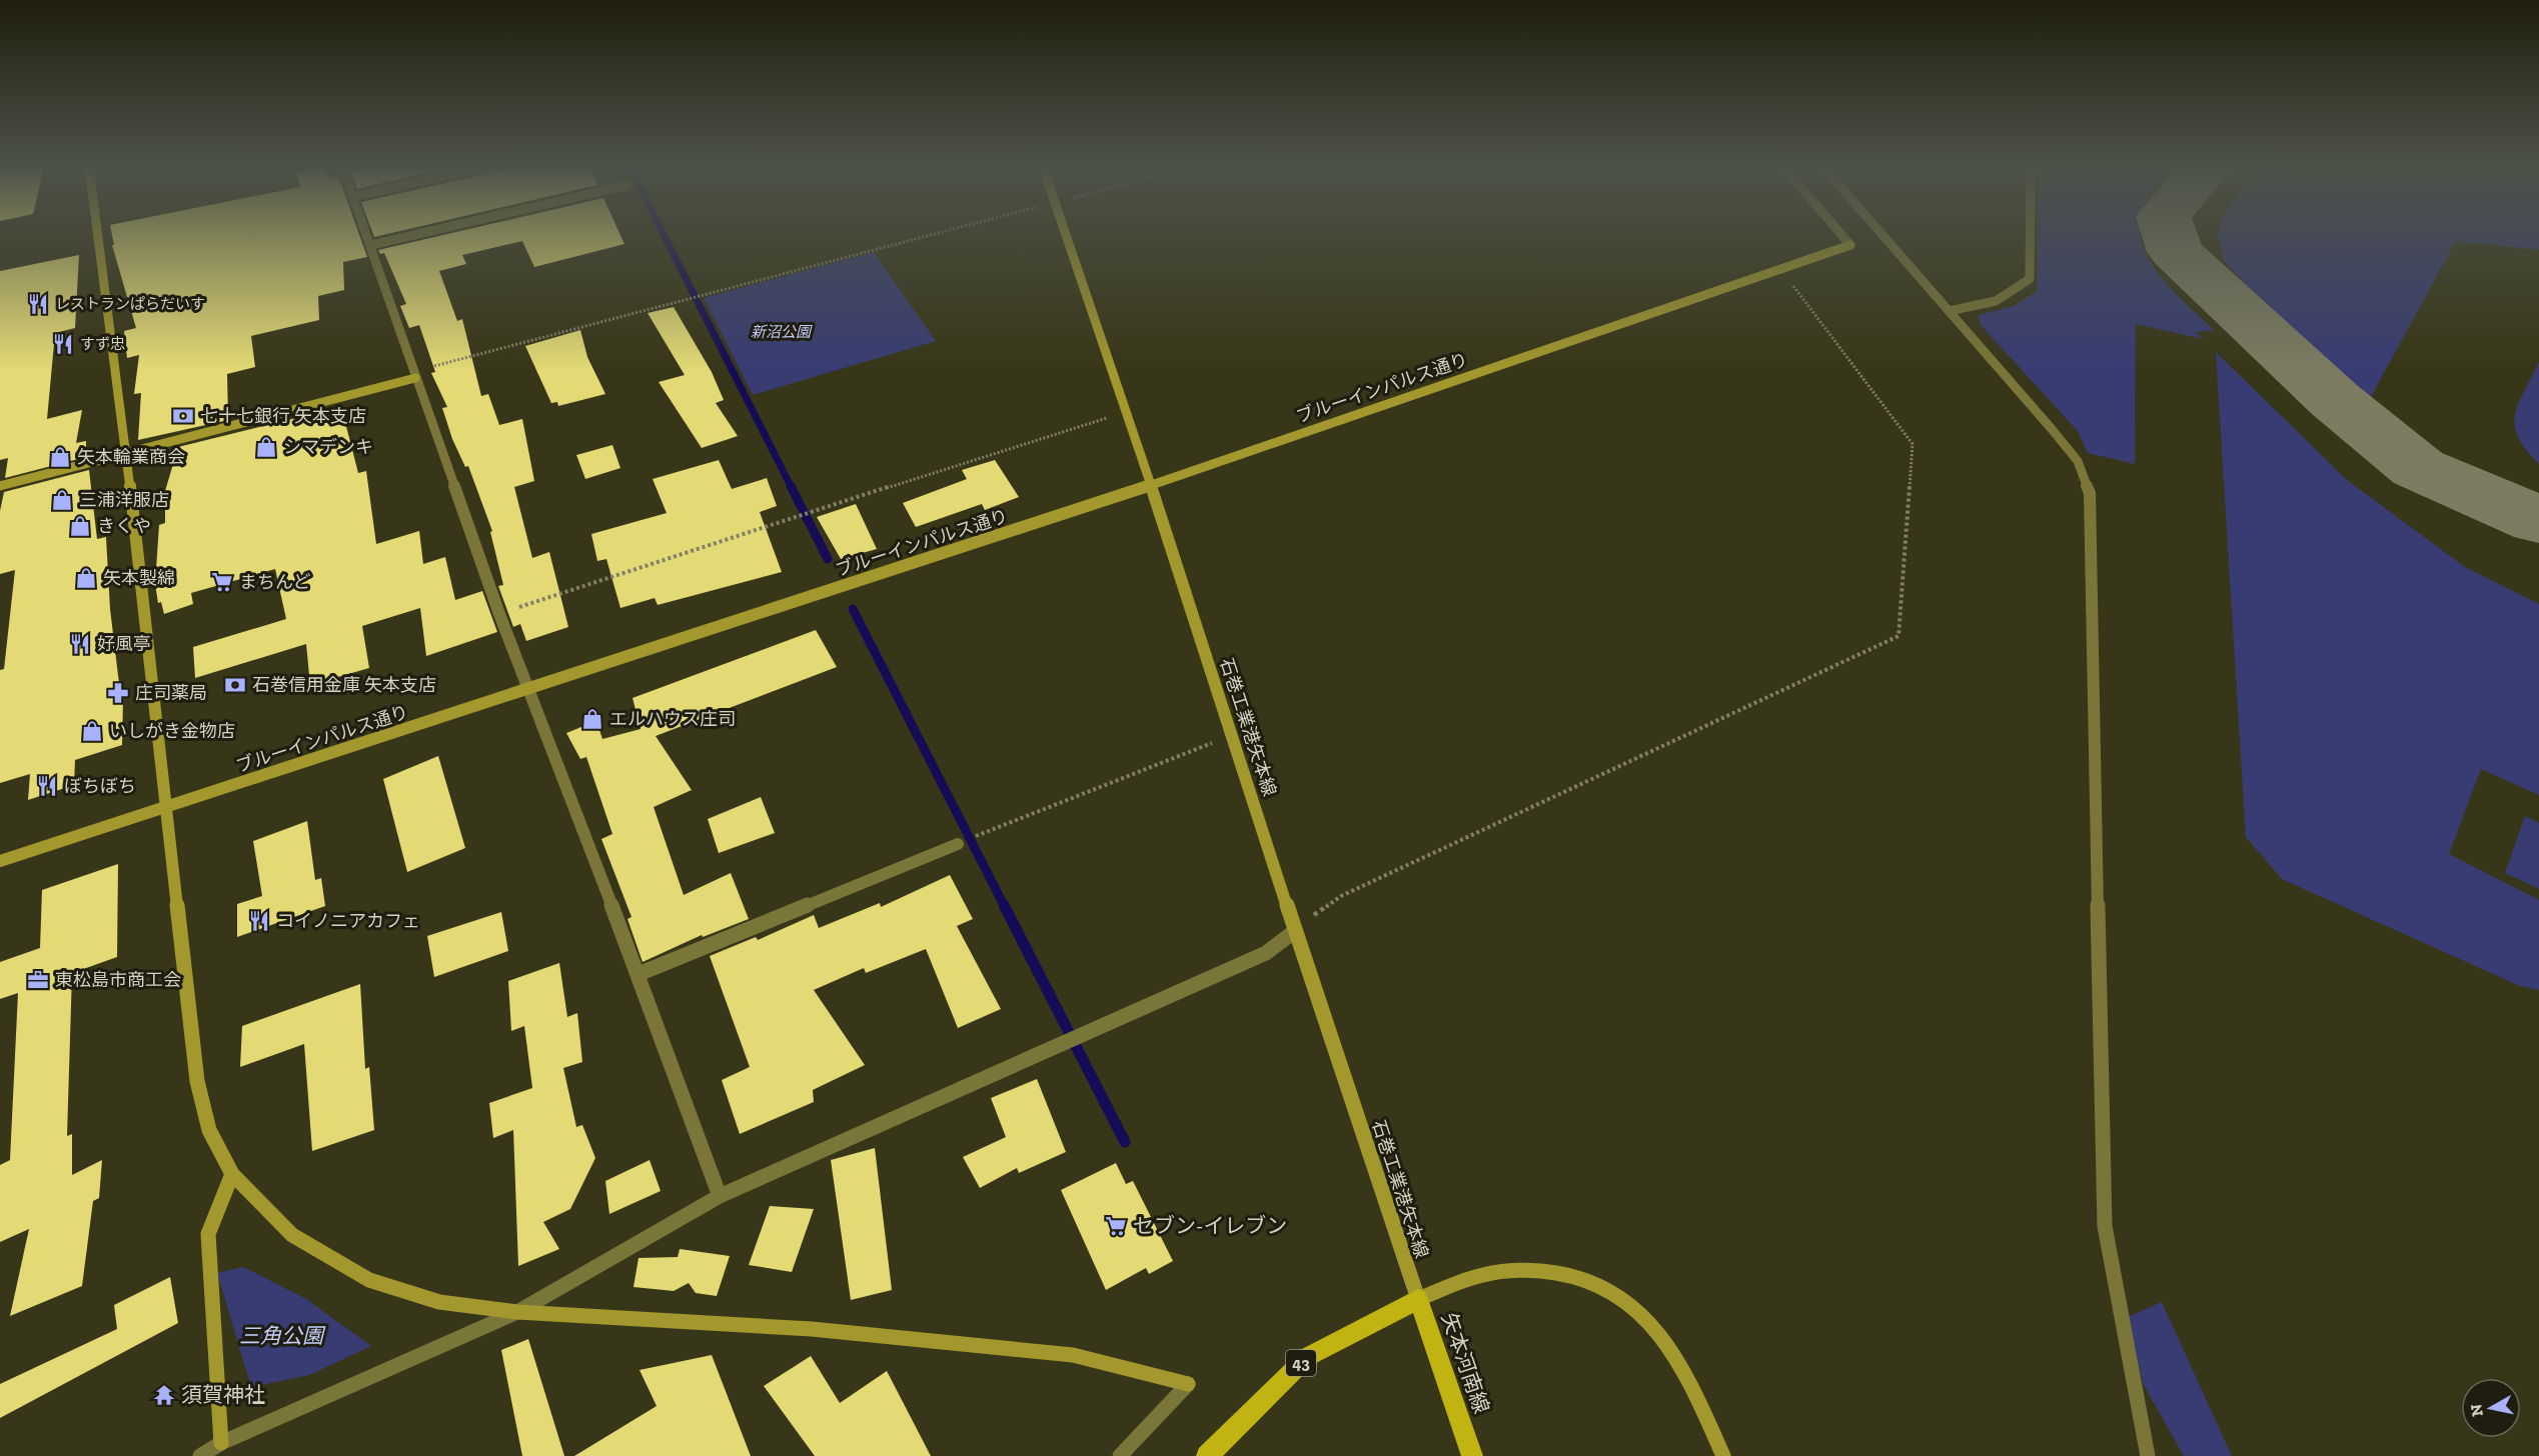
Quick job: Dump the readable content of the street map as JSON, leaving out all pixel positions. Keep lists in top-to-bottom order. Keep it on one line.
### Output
{"streets":{"main road":["43","矢本河南線"],"street":["ブルーインパルス通り","石巻工業港矢本線"]},"crossings":[["ブルーインパルス通り","石巻工業港矢本線"],["石巻工業港矢本線","矢本河南線"]],"parks":["新沼公園","三角公園"],"places":{"restaurant":["レストランぱらだいす","すず忠","好風亭","ぼちぼち","コイノニアカフェ"],"bank":["七十七銀行 矢本支店","石巻信用金庫 矢本支店"],"shop":["シマデンキ","矢本輪業商会","三浦洋服店","きくや","矢本製綿","エルハウス庄司","いしがき金物店"],"supermarket":["まちんど","セブン-イレブン"],"pharmacy":["庄司薬局"],"office":["東松島市商工会"],"temple":["須賀神社"]},"north":"left"}
